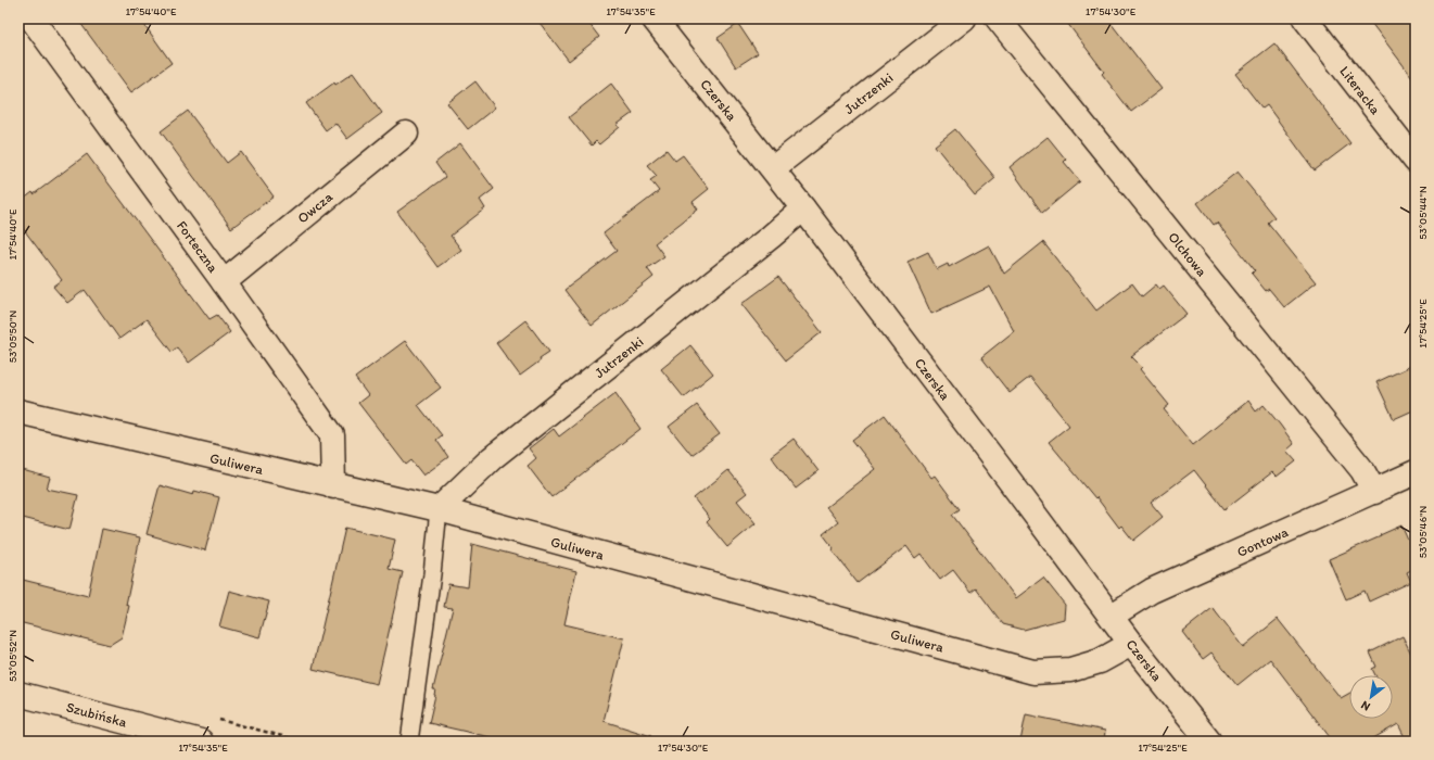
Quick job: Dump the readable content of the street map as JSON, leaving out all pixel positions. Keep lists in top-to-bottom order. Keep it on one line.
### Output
{"streets":{"street":["Literacka","Jutrzenki","Czerska","Owcza","Forteczna","Olchowa","Guliwera","Gontowa","Szubińska"]},"crossings":[["Jutrzenki","Czerska"],["Jutrzenki","Guliwera"],["Czerska","Guliwera"],["Czerska","Gontowa"],["Owcza","Forteczna"],["Forteczna","Guliwera"],["Olchowa","Gontowa"]],"north":"bottom left","coordinates":["17°54'40\"E","17°54'35\"E","17°54'30\"E","53°05'44\"N","17°54'25\"E","53°05'50\"N","53°05'46\"N","53°05'52\"N"]}
